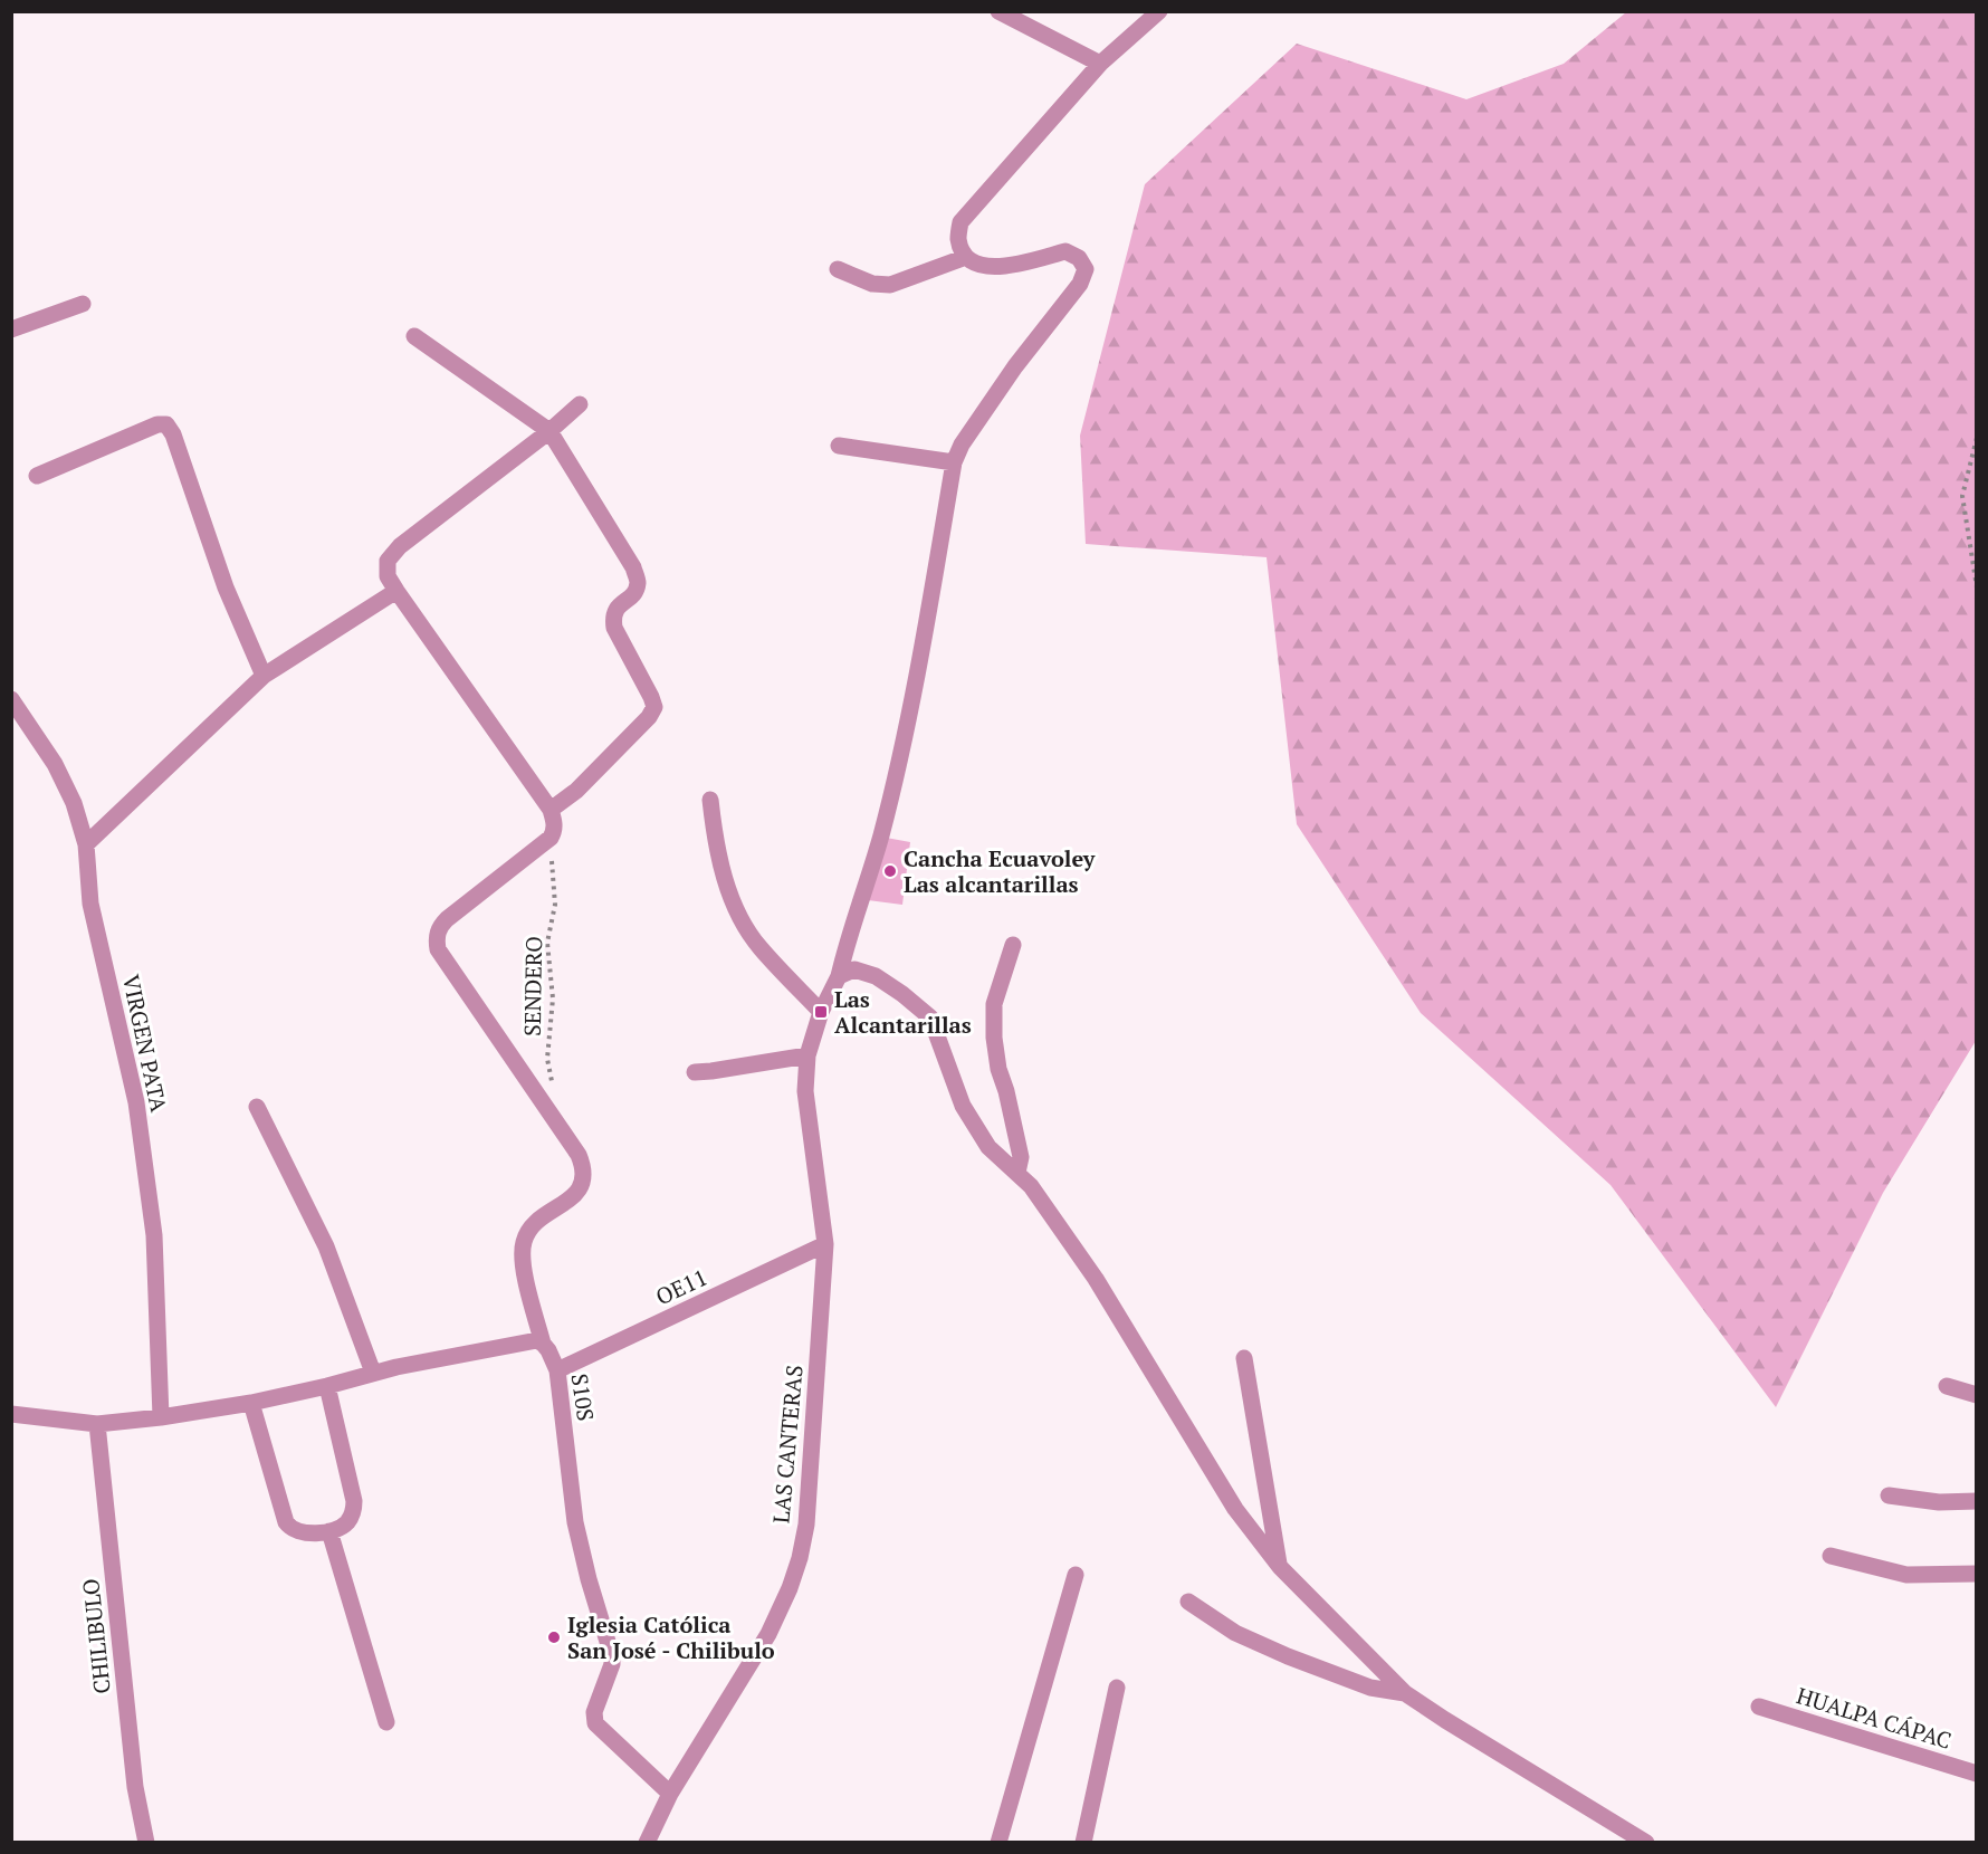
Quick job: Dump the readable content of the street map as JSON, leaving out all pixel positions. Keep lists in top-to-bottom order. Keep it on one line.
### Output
{"streets":{"street":["VIRGEN PATA","OE11","S10S","LAS CANTERAS","CHILIBULO","HUALPA CÁPAC"],"path":["SENDERO"]},"crossings":[["SENDERO","S10S"],["OE11","S10S"],["OE11","LAS CANTERAS"],["S10S","LAS CANTERAS"]],"places":{"other":["Cancha Ecuavoley Las alcantarillas","Iglesia Católica San José - Chilibulo"],"transit":["Las Alcantarillas"]}}
